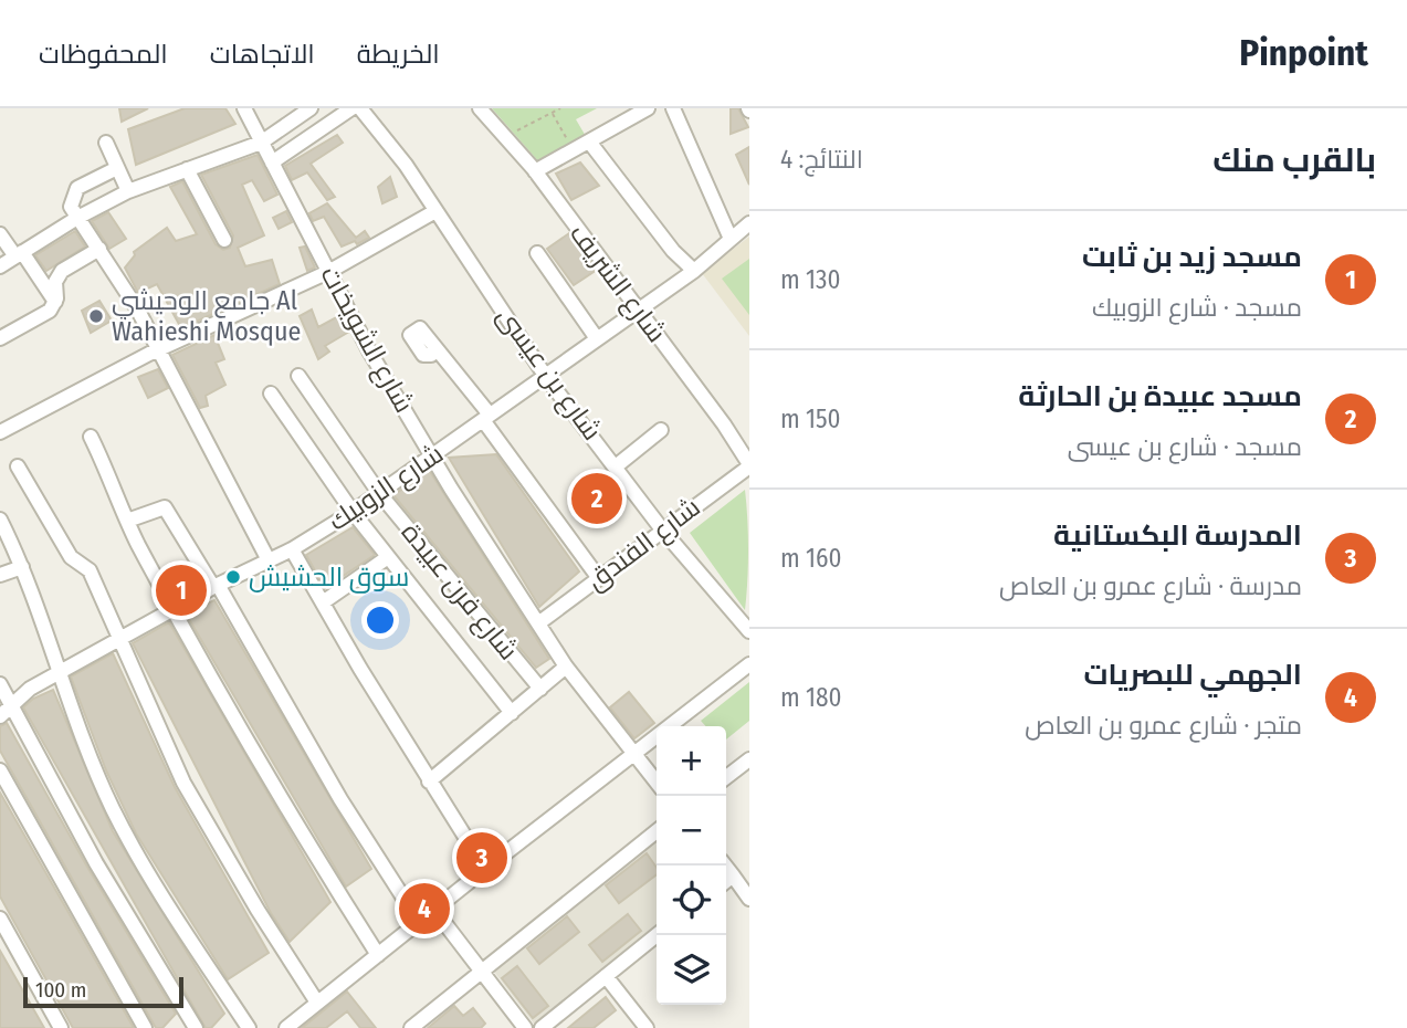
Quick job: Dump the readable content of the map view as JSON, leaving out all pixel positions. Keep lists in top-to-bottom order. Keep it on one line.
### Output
{"streets":{"street":["شارع الشريف","شارع الشويخات","شارع بن عيسى","شارع الزوبيك","شارع الفندق","شارع فرن عبيدة"]},"crossings":[["شارع الشريف","شارع الزوبيك"],["شارع الشريف","شارع الفندق"],["شارع الشويخات","شارع الزوبيك"],["شارع الشويخات","شارع الفندق"],["شارع بن عيسى","شارع الزوبيك"],["شارع بن عيسى","شارع الفندق"],["شارع الزوبيك","شارع فرن عبيدة"]],"places":["جامع الوحيشي Al Wahieshi Mosque","سوق الحشيش"],"scale_bar":"100 m","page":{"header":"Pinpoint","nav":["الخريطة","الاتجاهات","المحفوظات"],"heading":["بالقرب منك","النتائج: 4"],"list":[{"mark":"1","name":"مسجد زيد بن ثابت","note":"مسجد · شارع الزوبيك","value":"130 m"},{"mark":"2","name":"مسجد عبيدة بن الحارثة","note":"مسجد · شارع بن عيسى","value":"150 m"},{"mark":"3","name":"المدرسة البكستانية","note":"مدرسة · شارع عمرو بن العاص","value":"160 m"},{"mark":"4","name":"الجهمي للبصريات","note":"متجر · شارع عمرو بن العاص","value":"180 m"}],"pins":["2","1","3","4"],"map_buttons":["+","−"],"scale":"100 m"}}
